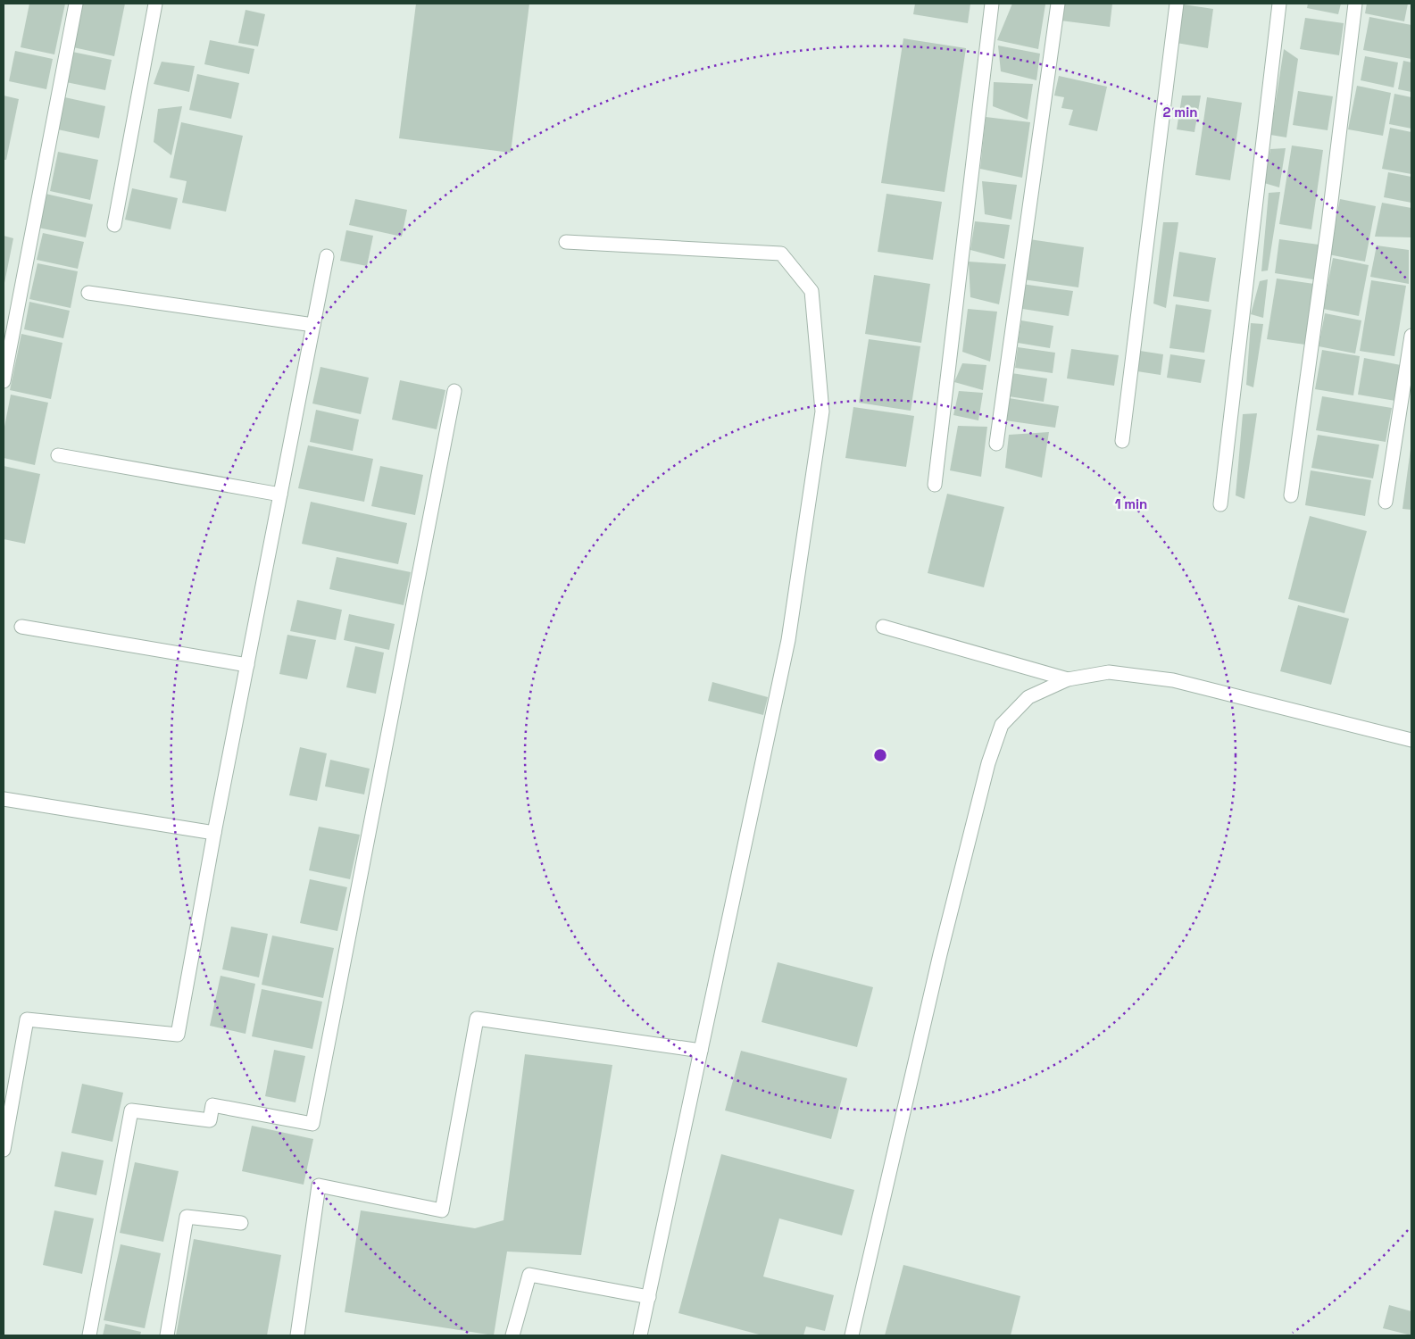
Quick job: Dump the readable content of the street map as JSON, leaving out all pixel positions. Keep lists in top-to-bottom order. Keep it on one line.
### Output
{"rings":["2 min","1 min"]}
